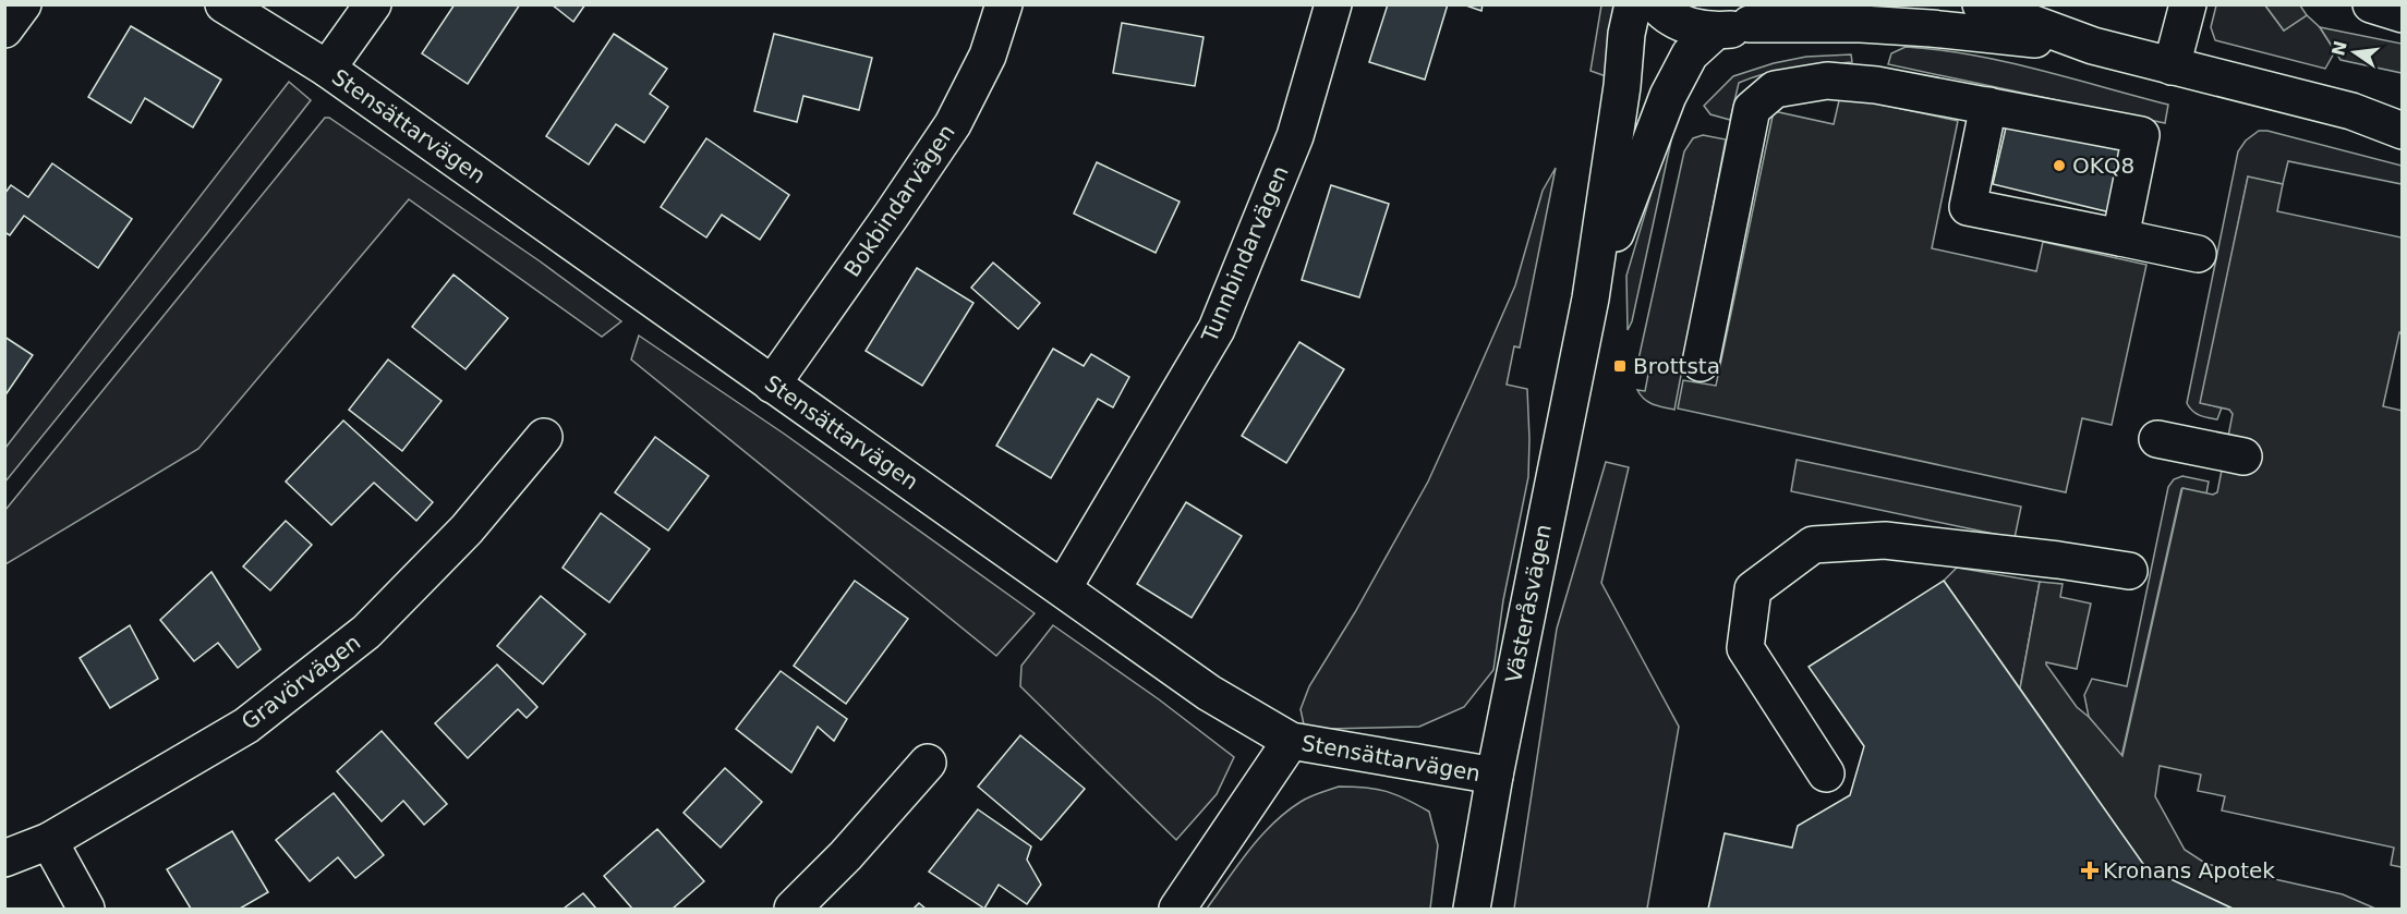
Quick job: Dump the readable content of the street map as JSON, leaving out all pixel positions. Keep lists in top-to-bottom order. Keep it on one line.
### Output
{"streets":{"street":["Stensättarvägen","Bokbindarvägen","Tunnbindarvägen","Västeråsvägen","Gravörvägen"]},"crossings":[["Stensättarvägen","Bokbindarvägen"],["Stensättarvägen","Tunnbindarvägen"],["Stensättarvägen","Västeråsvägen"]],"places":{"other":["OKQ8"],"transit":["Brottsta"],"health":["Kronans Apotek"]},"north":"left"}
